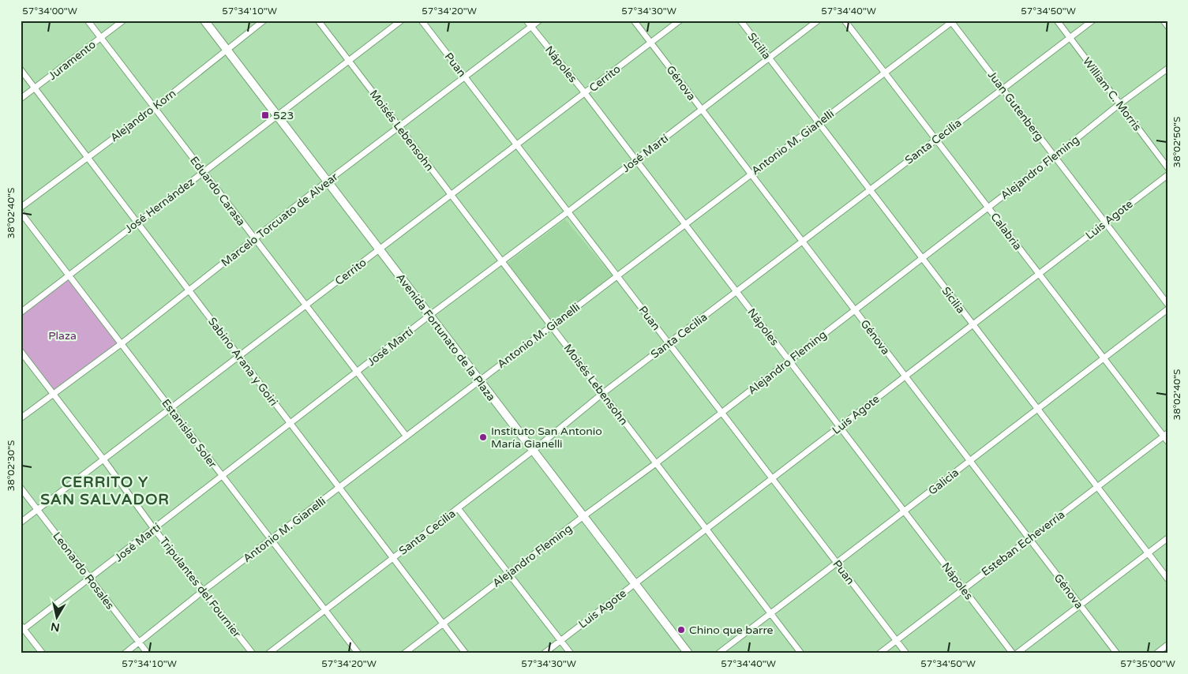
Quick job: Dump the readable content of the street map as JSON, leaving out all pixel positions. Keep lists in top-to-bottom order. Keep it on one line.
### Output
{"streets":{"main road":["Avenida Fortunato de la Plaza"],"street":["Sicilia","Juramento","Nápoles","Puan","Cerrito","Génova","William C. Morris","Juan Gutenberg","Alejandro Korn","Moisés Lebensohn","Santa Cecilia","Antonio M. Gianelli","José Martí","Alejandro Fleming","Eduardo Carasa","José Hernández","Marcelo Torcuato de Alvear","Luis Agote","Calabria","Sabino Arana y Goiri","Estanislao Soler","Galicia","Esteban Echeverría","Leonardo Rosales","Tripulantes del Fournier"]},"crossings":[["Sicilia","Santa Cecilia"],["Sicilia","Antonio M. Gianelli"],["Sicilia","José Martí"],["Sicilia","Alejandro Fleming"],["Sicilia","Luis Agote"],["Sicilia","Galicia"],["Sicilia","Esteban Echeverría"],["Juramento","Eduardo Carasa"],["Juramento","Sabino Arana y Goiri"],["Nápoles","Cerrito"],["Nápoles","Santa Cecilia"],["Nápoles","Antonio M. Gianelli"],["Nápoles","José Martí"],["Nápoles","Alejandro Fleming"],["Nápoles","Marcelo Torcuato de Alvear"],["Nápoles","Luis Agote"],["Nápoles","Galicia"],["Nápoles","Esteban Echeverría"],["Puan","Cerrito"],["Puan","Santa Cecilia"],["Puan","Antonio M. Gianelli"],["Puan","José Martí"],["Puan","Alejandro Fleming"],["Puan","Marcelo Torcuato de Alvear"],["Puan","Luis Agote"],["Puan","Galicia"],["Puan","Esteban Echeverría"],["Cerrito","Génova"],["Cerrito","Moisés Lebensohn"],["Cerrito","Eduardo Carasa"],["Cerrito","Avenida Fortunato de la Plaza"],["Cerrito","Sabino Arana y Goiri"],["Cerrito","Estanislao Soler"],["Cerrito","Leonardo Rosales"],["Cerrito","Tripulantes del Fournier"],["Génova","Santa Cecilia"],["Génova","Antonio M. Gianelli"],["Génova","José Martí"],["Génova","Alejandro Fleming"],["Génova","Luis Agote"],["Génova","Galicia"],["Génova","Esteban Echeverría"],["William C. Morris","Santa Cecilia"],["William C. Morris","Alejandro Fleming"],["Juan Gutenberg","Santa Cecilia"],["Juan Gutenberg","Antonio M. Gianelli"],["Juan Gutenberg","Alejandro Fleming"],["Juan Gutenberg","Luis Agote"],["Alejandro Korn","Eduardo Carasa"],["Alejandro Korn","Avenida Fortunato de la Plaza"],["Alejandro Korn","Sabino Arana y Goiri"],["Moisés Lebensohn","Santa Cecilia"],["Moisés Lebensohn","Antonio M. Gianelli"],["Moisés Lebensohn","José Martí"],["Moisés Lebensohn","Alejandro Fleming"],["Moisés Lebensohn","José Hernández"],["Moisés Lebensohn","Marcelo Torcuato de Alvear"],["Moisés Lebensohn","Luis Agote"],["Moisés Lebensohn","Galicia"],["Santa Cecilia","Calabria"],["Santa Cecilia","Avenida Fortunato de la Plaza"],["Santa Cecilia","Sabino Arana y Goiri"],["Santa Cecilia","Estanislao Soler"],["Antonio M. Gianelli","Eduardo Carasa"],["Antonio M. Gianelli","Calabria"],["Antonio M. Gianelli","Avenida Fortunato de la Plaza"],["Antonio M. Gianelli","Sabino Arana y Goiri"],["Antonio M. Gianelli","Estanislao Soler"],["Antonio M. Gianelli","Leonardo Rosales"],["Antonio M. Gianelli","Tripulantes del Fournier"],["José Martí","Eduardo Carasa"],["José Martí","Avenida Fortunato de la Plaza"],["José Martí","Sabino Arana y Goiri"],["José Martí","Estanislao Soler"],["José Martí","Leonardo Rosales"],["José Martí","Tripulantes del Fournier"],["Alejandro Fleming","Calabria"],["Alejandro Fleming","Avenida Fortunato de la Plaza"],["Alejandro Fleming","Sabino Arana y Goiri"],["Eduardo Carasa","José Hernández"],["Eduardo Carasa","Marcelo Torcuato de Alvear"],["José Hernández","Avenida Fortunato de la Plaza"],["José Hernández","Sabino Arana y Goiri"],["José Hernández","Estanislao Soler"],["Marcelo Torcuato de Alvear","Avenida Fortunato de la Plaza"],["Marcelo Torcuato de Alvear","Sabino Arana y Goiri"],["Marcelo Torcuato de Alvear","Estanislao Soler"],["Marcelo Torcuato de Alvear","Tripulantes del Fournier"],["Luis Agote","Calabria"],["Luis Agote","Avenida Fortunato de la Plaza"],["Calabria","Galicia"],["Calabria","Esteban Echeverría"]],"districts":["CERRITO Y SAN SALVADOR"],"parks":["Plaza"],"places":{"transit":["523"],"other":["Instituto San Antonio María Gianelli","Chino que barre"]},"north":"bottom","coordinates":["57°34'00\"W","57°34'10\"W","57°34'20\"W","57°34'30\"W","57°34'40\"W","57°34'50\"W","38°02'50\"S","38°02'40\"S","38°02'30\"S","57°35'00\"W"]}
